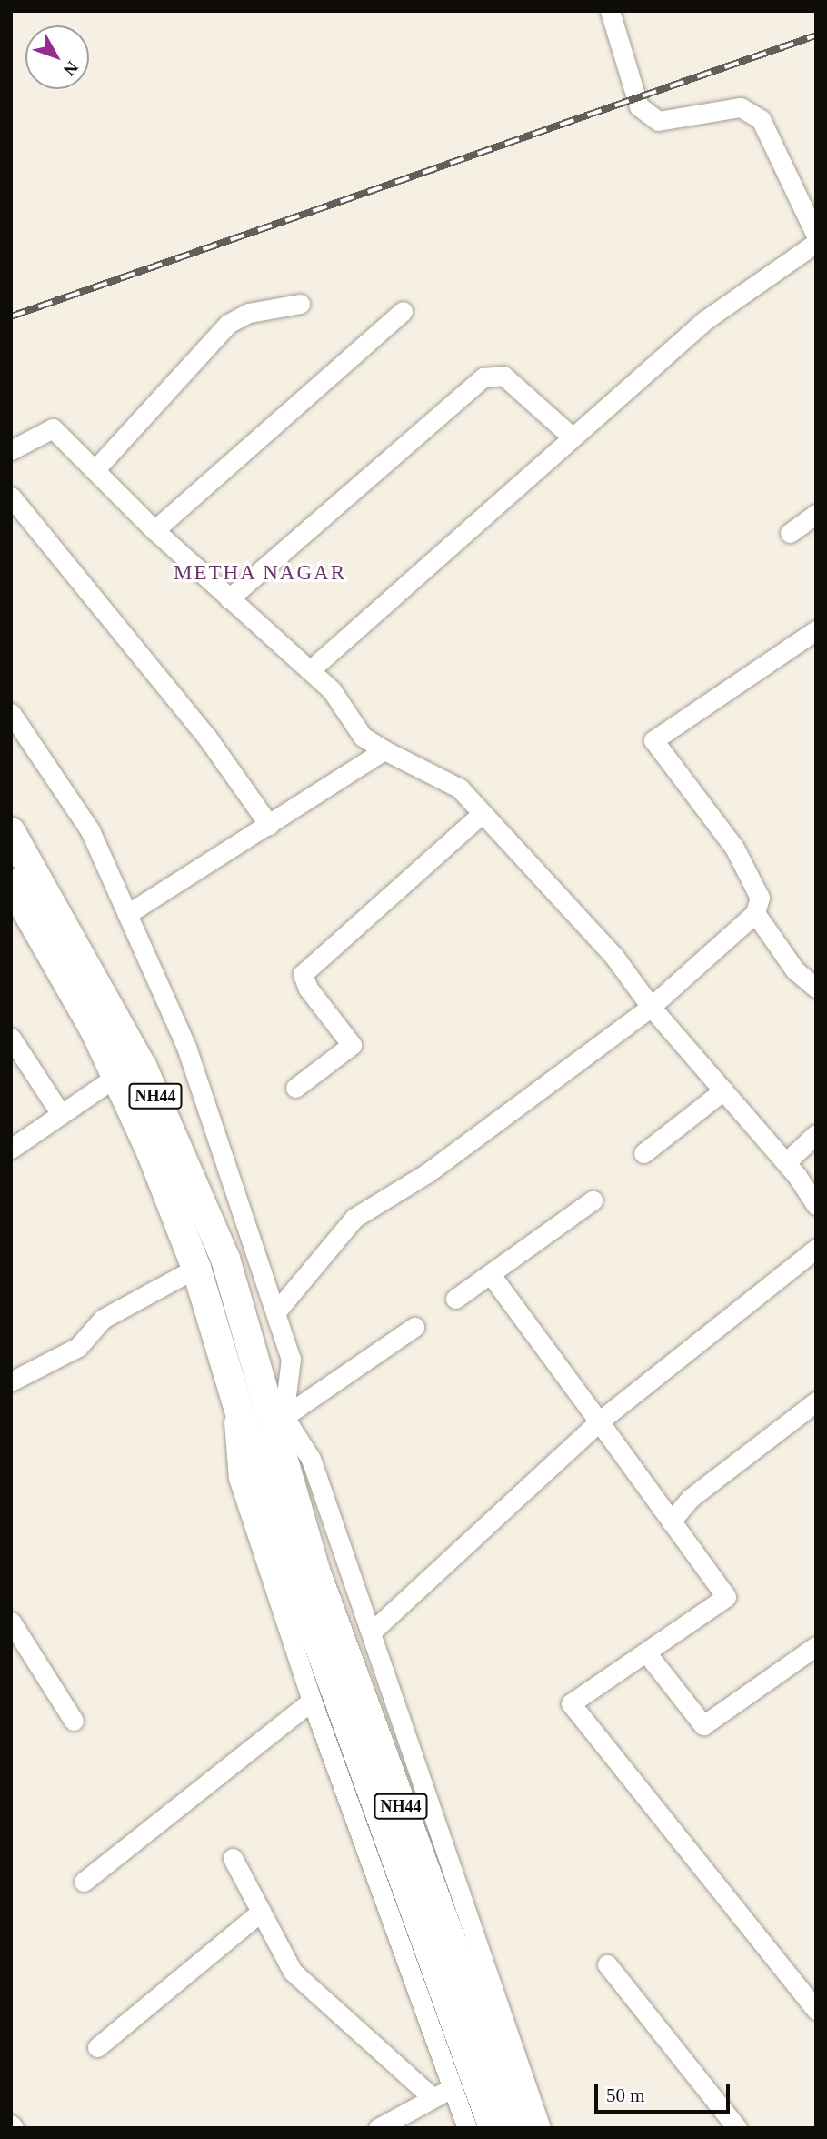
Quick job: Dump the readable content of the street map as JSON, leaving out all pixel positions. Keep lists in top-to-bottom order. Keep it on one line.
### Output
{"streets":{"highway":["NH44"]},"districts":["METHA NAGAR"],"scale_bar":"50 m","north":"bottom right"}
